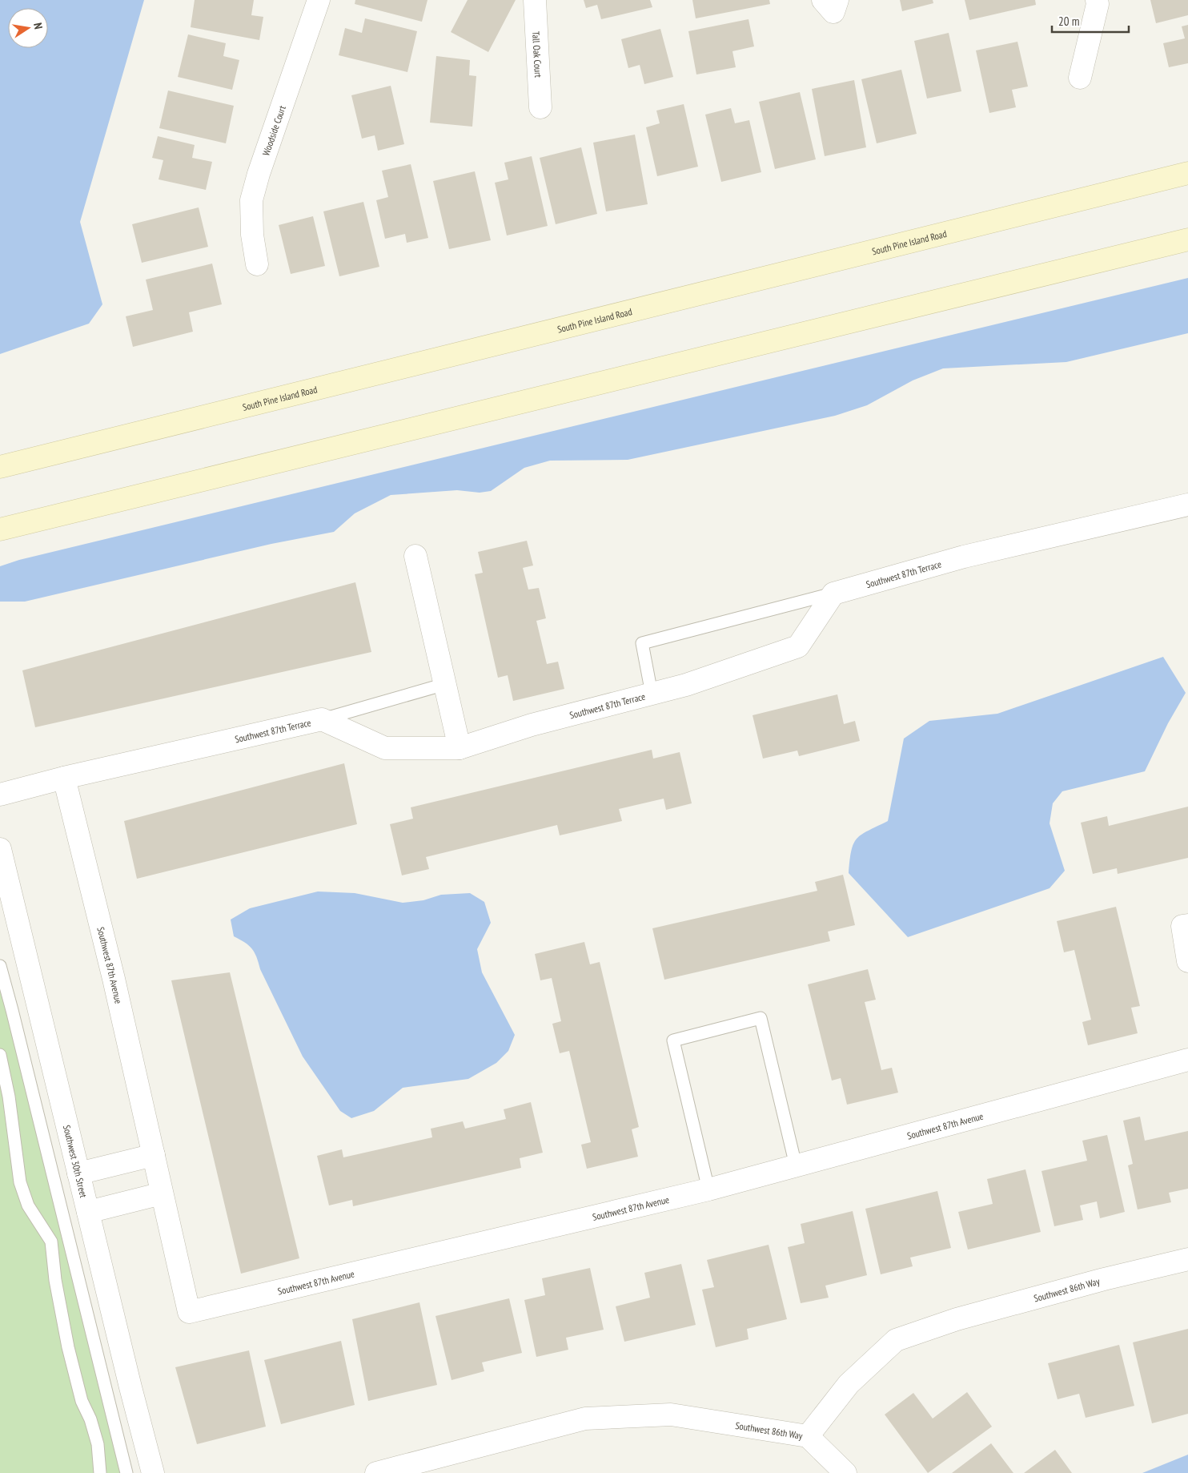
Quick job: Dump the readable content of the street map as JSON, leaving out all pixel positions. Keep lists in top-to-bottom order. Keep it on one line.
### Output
{"streets":{"main road":["South Pine Island Road"],"street":["Tall Oak Court","Woodside Court","Southwest 87th Terrace","Southwest 87th Avenue","Southwest 30th Street","Southwest 86th Way"]},"crossings":[["Southwest 87th Terrace","Southwest 87th Avenue"]],"scale_bar":"20 m","north":"right"}
